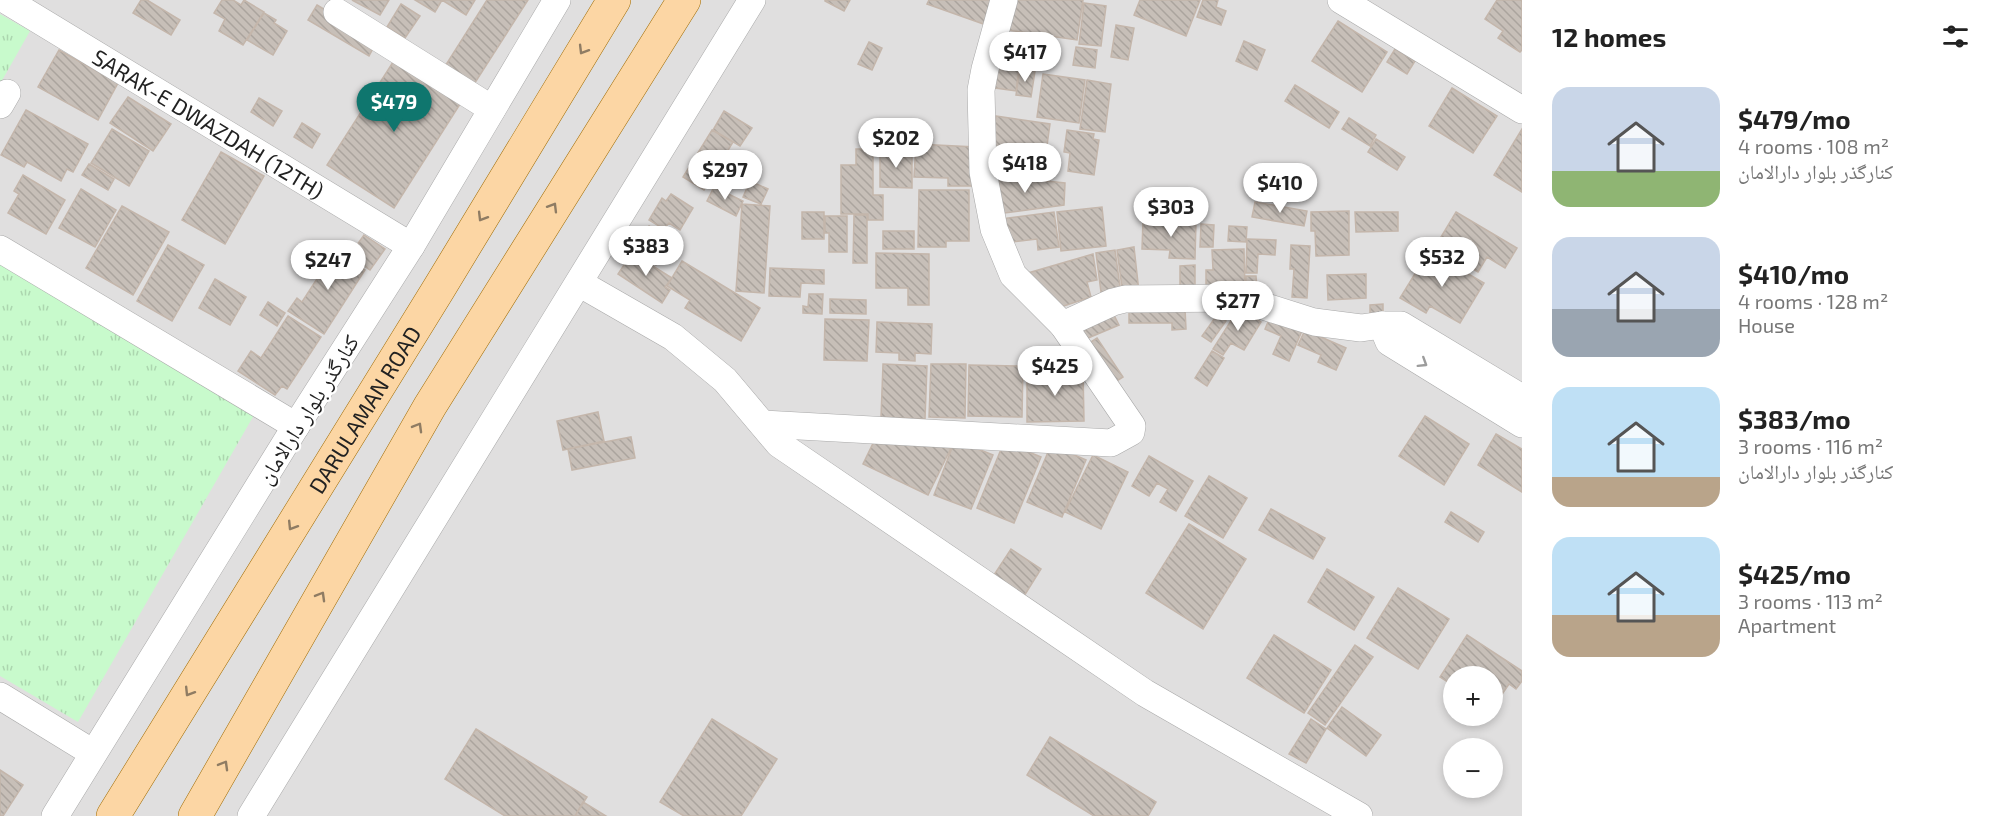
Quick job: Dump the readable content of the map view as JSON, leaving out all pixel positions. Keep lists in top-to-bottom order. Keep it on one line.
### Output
{"streets":{"main road":["DARULAMAN ROAD"],"street":["SARAK-E DWAZDAH (12TH)","کنارگذر بلوار دارالامان"]},"crossings":[["SARAK-E DWAZDAH (12TH)","کنارگذر بلوار دارالامان"]],"page":{"heading":"12 homes","price":["$417","$479","$202","$418","$297","$410","$303","$383","$532","$247","$277","$425"],"list":[{"name":"$479/mo","note":"4 rooms · 108 m² · کنارگذر بلوار دارالامان"},{"name":"$410/mo","note":"4 rooms · 128 m² · House"},{"name":"$383/mo","note":"3 rooms · 116 m² · کنارگذر بلوار دارالامان"},{"name":"$425/mo","note":"3 rooms · 113 m² · Apartment"}],"map_buttons":["+","−"]}}
